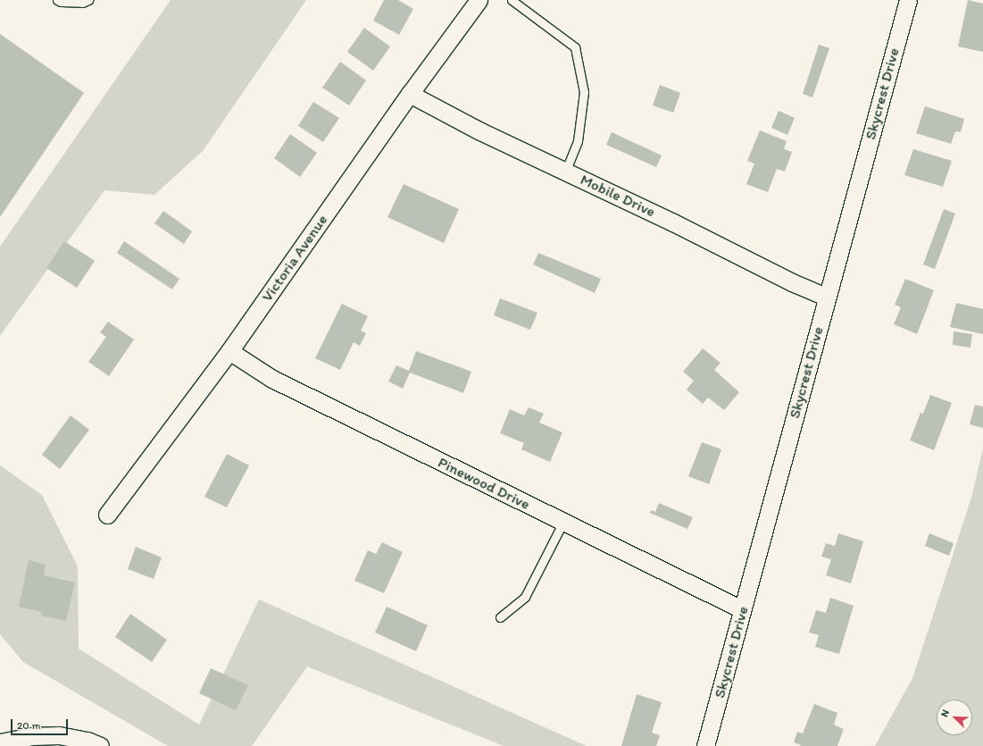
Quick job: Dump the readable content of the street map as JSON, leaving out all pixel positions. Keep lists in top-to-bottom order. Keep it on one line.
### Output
{"streets":{"street":["Skycrest Drive","Mobile Drive","Victoria Avenue","Pinewood Drive"]},"crossings":[["Skycrest Drive","Mobile Drive"],["Skycrest Drive","Pinewood Drive"],["Mobile Drive","Victoria Avenue"],["Victoria Avenue","Pinewood Drive"]],"scale_bar":"20 m","north":"top left"}
